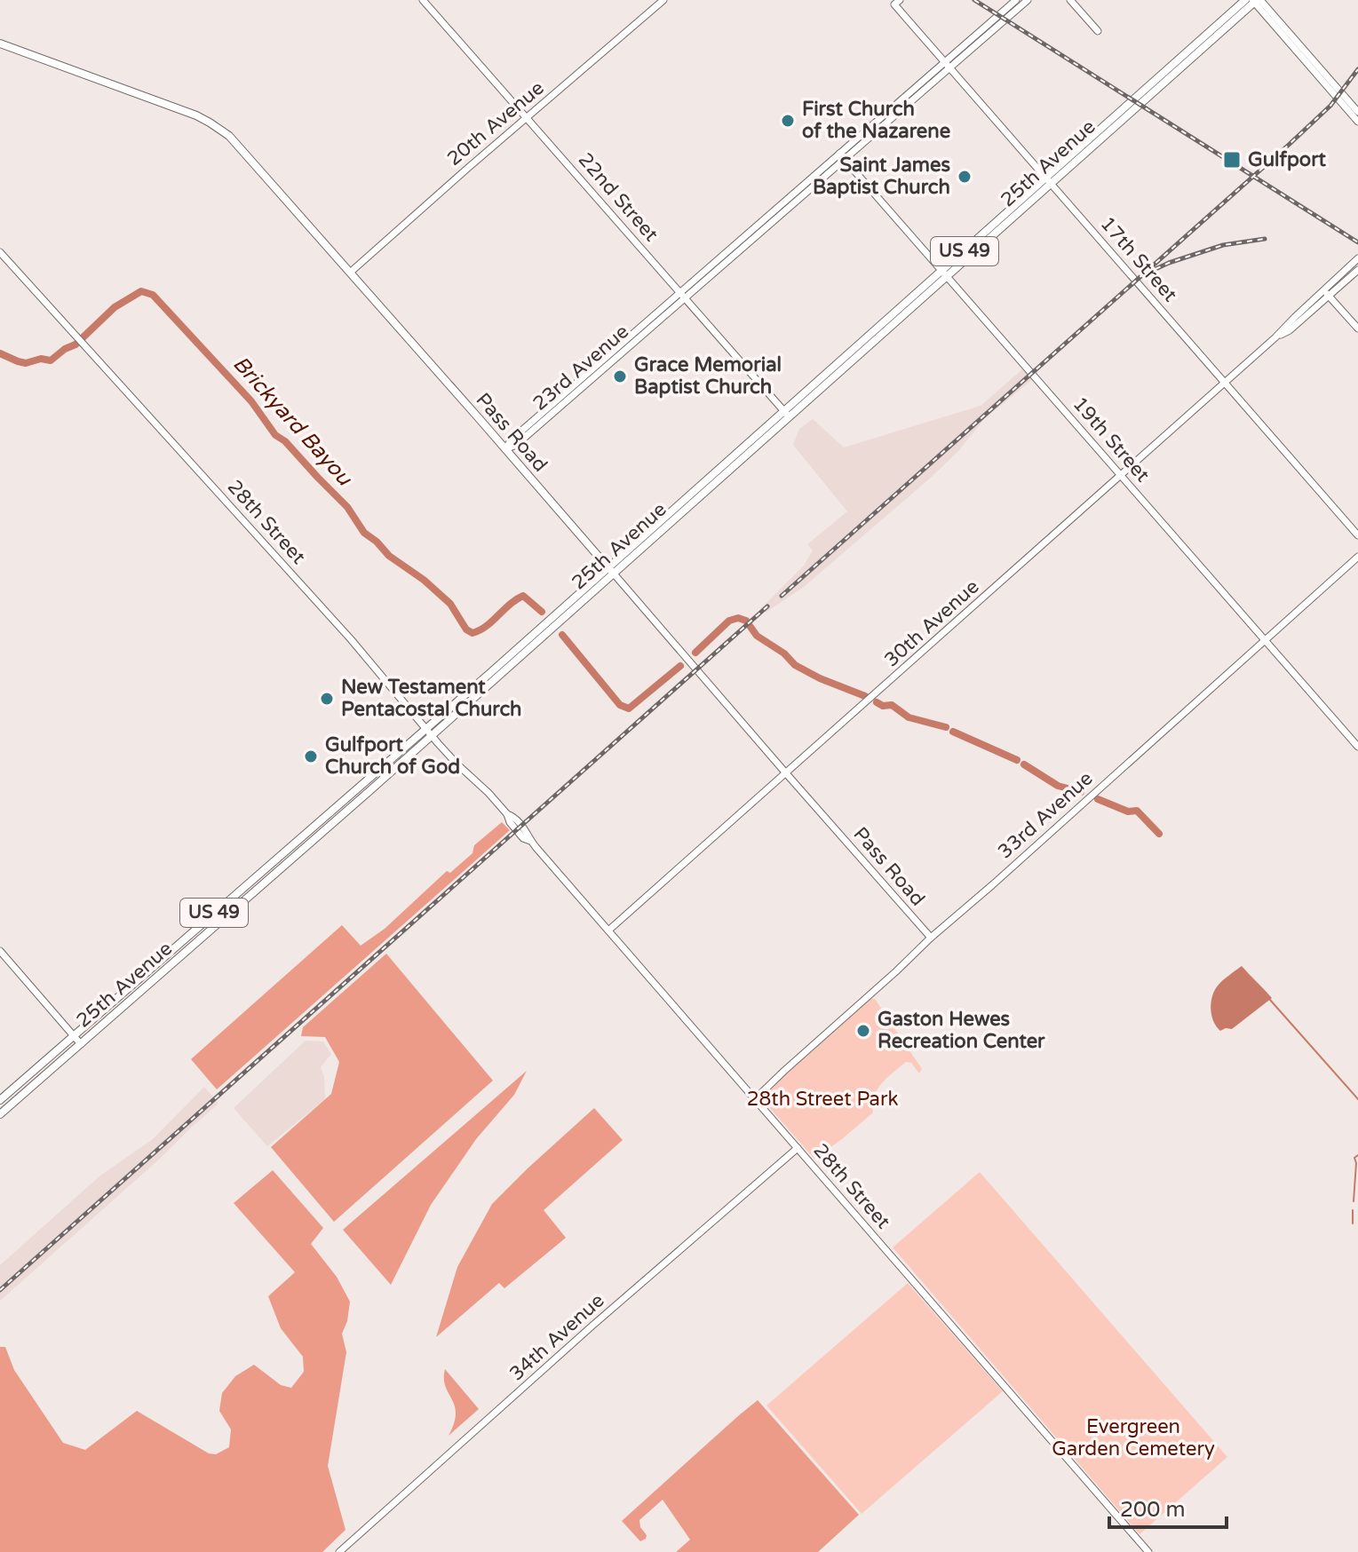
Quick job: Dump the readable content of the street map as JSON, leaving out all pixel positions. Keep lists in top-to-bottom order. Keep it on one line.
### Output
{"streets":{"main road":["25th Avenue","US 49","Pass Road"],"street":["20th Avenue","22nd Street","17th Street","23rd Avenue","19th Street","28th Street","30th Avenue","33rd Avenue","34th Avenue"]},"crossings":[["20th Avenue","22nd Street"],["20th Avenue","Pass Road"],["25th Avenue","22nd Street"],["25th Avenue","17th Street"],["25th Avenue","Pass Road"],["25th Avenue","19th Street"],["25th Avenue","28th Street"],["22nd Street","23rd Avenue"],["17th Street","23rd Avenue"],["17th Street","30th Avenue"],["23rd Avenue","Pass Road"],["23rd Avenue","19th Street"],["Pass Road","30th Avenue"],["Pass Road","33rd Avenue"],["19th Street","30th Avenue"],["19th Street","33rd Avenue"],["28th Street","30th Avenue"],["28th Street","33rd Avenue"],["28th Street","34th Avenue"]],"water":["Brickyard Bayou"],"parks":["28th Street Park","Evergreen Garden Cemetery"],"places":{"other":["First Church of the Nazarene","Saint James Baptist Church","Grace Memorial Baptist Church","New Testament Pentacostal Church","Gulfport Church of God","Gaston Hewes Recreation Center"],"transit":["Gulfport"]},"scale_bar":"200 m"}
